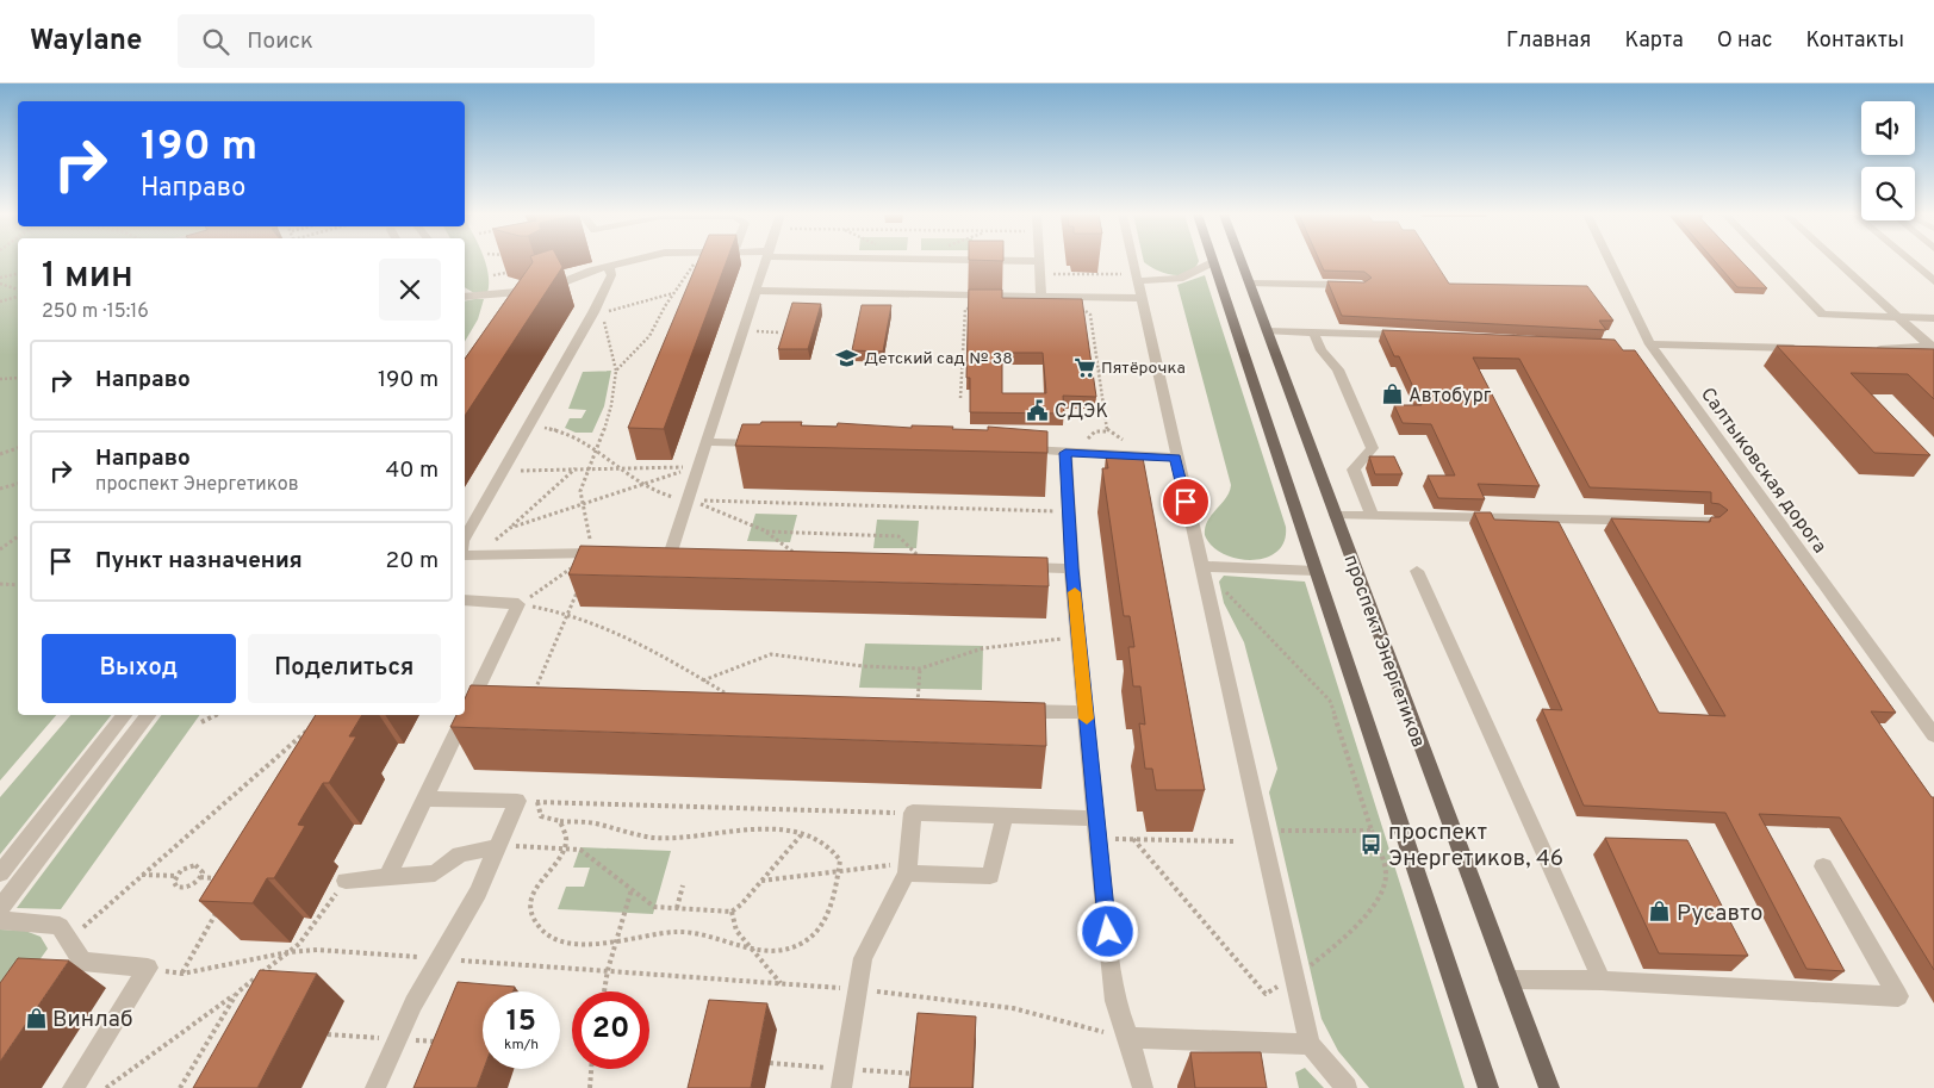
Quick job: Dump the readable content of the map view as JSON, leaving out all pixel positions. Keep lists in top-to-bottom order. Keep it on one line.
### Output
{"streets":{"main road":["проспект Энергетиков"],"street":["Салтыковская дорога"]},"places":{"school or university":["Детский сад № 38"],"supermarket":["Пятёрочка"],"shop":["Автобург","Русавто","Винлаб"],"public building":["СДЭК"],"bus stop":["проспект Энергетиков, 46"]},"page":{"header":"Waylane","search":"Поиск","nav":["Главная","Карта","О нас","Контакты"],"turn":["190 m","Направо"],"heading":["1 мин","250 m · 15:16"],"list":[{"name":"Направо","value":"190 m"},{"name":"Направо","note":"проспект Энергетиков","value":"40 m"},{"name":"Пункт назначения","value":"20 m"}],"buttons":["Выход","Поделиться"],"speed":"15 km/h","limit":"20"}}
